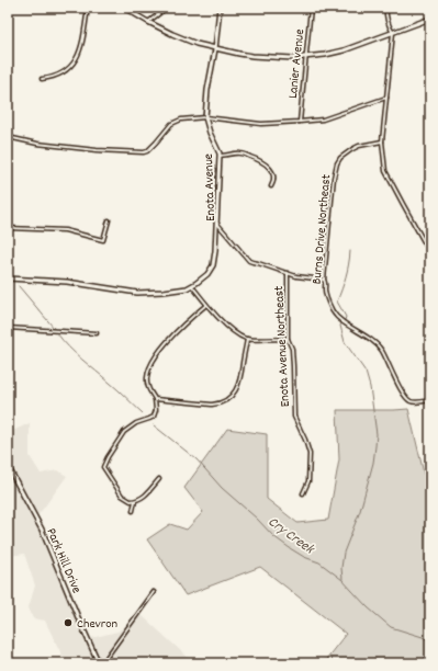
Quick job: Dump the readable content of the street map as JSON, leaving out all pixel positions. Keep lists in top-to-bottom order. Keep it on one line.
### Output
{"streets":{"street":["Lanier Avenue","Enota Avenue","Burns Drive Northeast","Enota Avenue Northeast","Park Hill Drive"]},"crossings":[["Enota Avenue","Burns Drive Northeast"],["Enota Avenue","Enota Avenue Northeast"]],"water":["Cry Creek"],"places":["Chevron"]}
